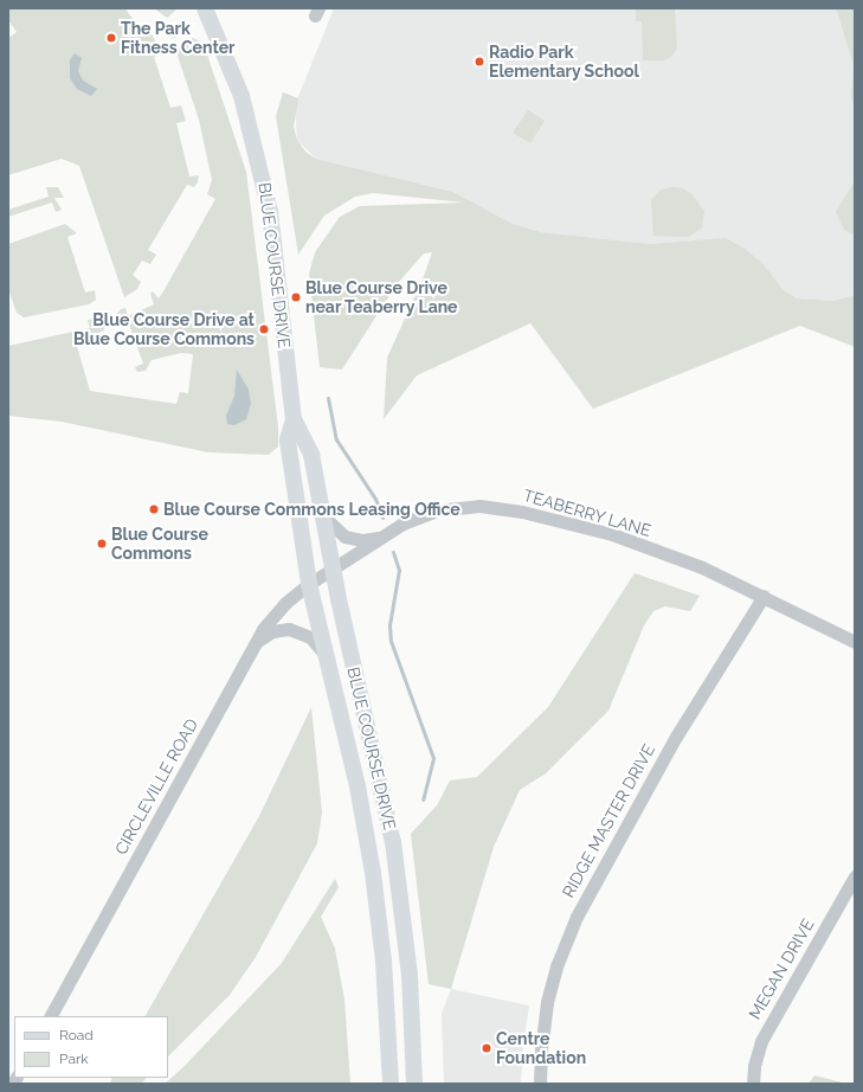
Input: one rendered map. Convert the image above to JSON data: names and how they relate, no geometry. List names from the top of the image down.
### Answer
{
  "streets": {
    "main road": ["BLUE COURSE DRIVE"],
    "street": [
      "TEABERRY LANE",
      "CIRCLEVILLE ROAD",
      "RIDGE MASTER DRIVE",
      "MEGAN DRIVE"
    ]
  },
  "crossings": [
    ["BLUE COURSE DRIVE", "TEABERRY LANE"],
    ["BLUE COURSE DRIVE", "CIRCLEVILLE ROAD"],
    ["TEABERRY LANE", "CIRCLEVILLE ROAD"],
    ["TEABERRY LANE", "RIDGE MASTER DRIVE"]
  ],
  "places": [
    "The Park Fitness Center",
    "Radio Park Elementary School",
    "Blue Course Drive near Teaberry Lane",
    "Blue Course Drive at Blue Course Commons",
    "Blue Course Commons Leasing Office",
    "Blue Course Commons",
    "Centre Foundation"
  ],
  "legend": ["Road", "Park"]
}
